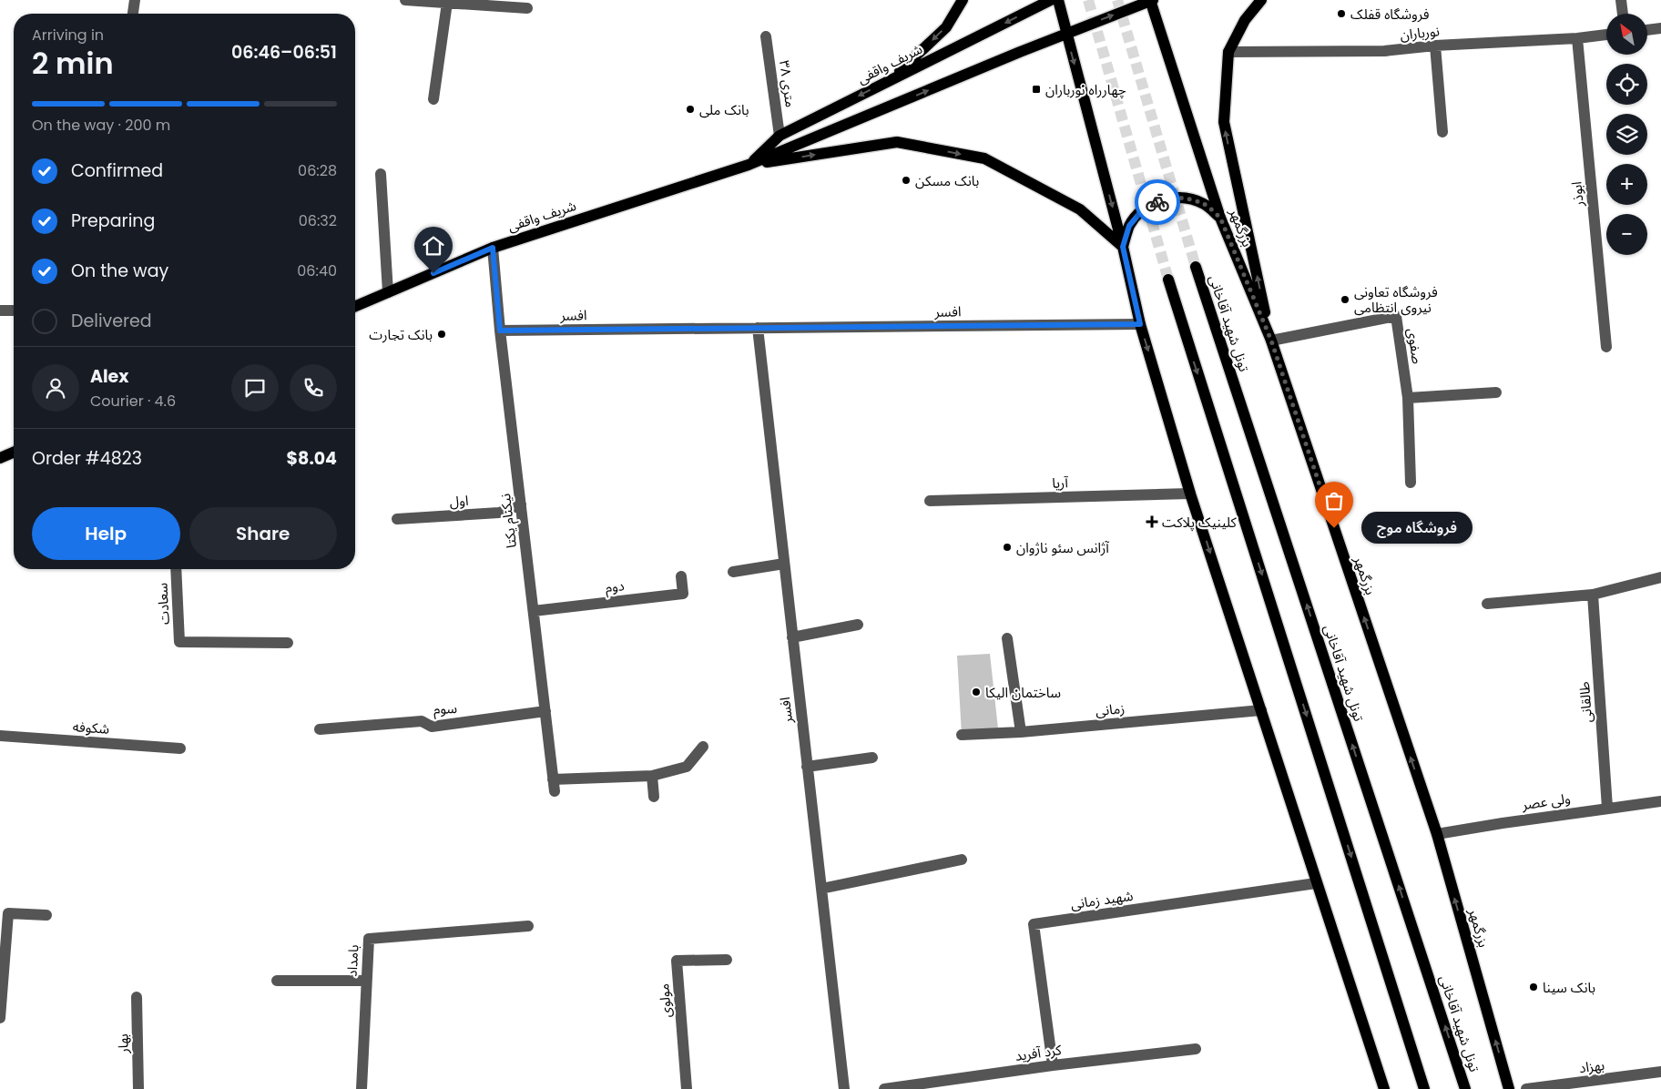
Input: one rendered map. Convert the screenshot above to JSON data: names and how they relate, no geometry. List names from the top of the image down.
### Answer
{
  "streets": {
    "main road": ["شریف واقفی", "بزرگمهر", "تونل شهید آقاخانی"],
    "street": [
      "نورباران",
      "۳۸ متری",
      "ابوذر",
      "افسر",
      "صفوی",
      "آریا",
      "اول",
      "نیکنام یکتا",
      "دوم",
      "سعادت",
      "طالقانی",
      "سوم",
      "زمانی",
      "شکوفه",
      "ولی عصر",
      "شهید زمانی",
      "بامداد",
      "مولوی",
      "بهار",
      "کرد آفرید",
      "بهزاد"
    ]
  },
  "crossings": [
    ["نورباران", "ابوذر"],
    ["شریف واقفی", "۳۸ متری"],
    ["شریف واقفی", "بزرگمهر"],
    ["شریف واقفی", "نیکنام یکتا"],
    ["بزرگمهر", "صفوی"],
    ["بزرگمهر", "ولی عصر"],
    ["افسر", "نیکنام یکتا"],
    ["اول", "نیکنام یکتا"],
    ["نیکنام یکتا", "دوم"],
    ["نیکنام یکتا", "سوم"],
    ["طالقانی", "ولی عصر"],
    ["شهید زمانی", "کرد آفرید"]
  ],
  "places": {
    "other": [
      "فروشگاه قفلک",
      "بانک ملی",
      "بانک مسکن",
      "فروشگاه تعاونی نیروی انتظامی",
      "بانک تجارت",
      "فروشگاه موج",
      "آژانس سئو ناژوان",
      "ساختمان الیکا",
      "بانک سینا"
    ],
    "transit": ["چهارراه نورباران"],
    "health": ["کلینیک پلاکت"]
  },
  "north": "top left",
  "page": {
    "map_buttons": ["+", "−"],
    "heading": ["2 min", "Arriving in", "06:46–06:51"],
    "panel": [
      "Alex",
      "Courier · 4.6",
      "Order #4823",
      "$8.04"
    ],
    "bar": "On the way · 200 m",
    "list": [
      ["Confirmed", "06:28"],
      ["Preparing", "06:32"],
      ["On the way", "06:40"],
      "Delivered"
    ],
    "buttons": ["Help", "Share"],
    "bubble": "فروشگاه موج"
  }
}
